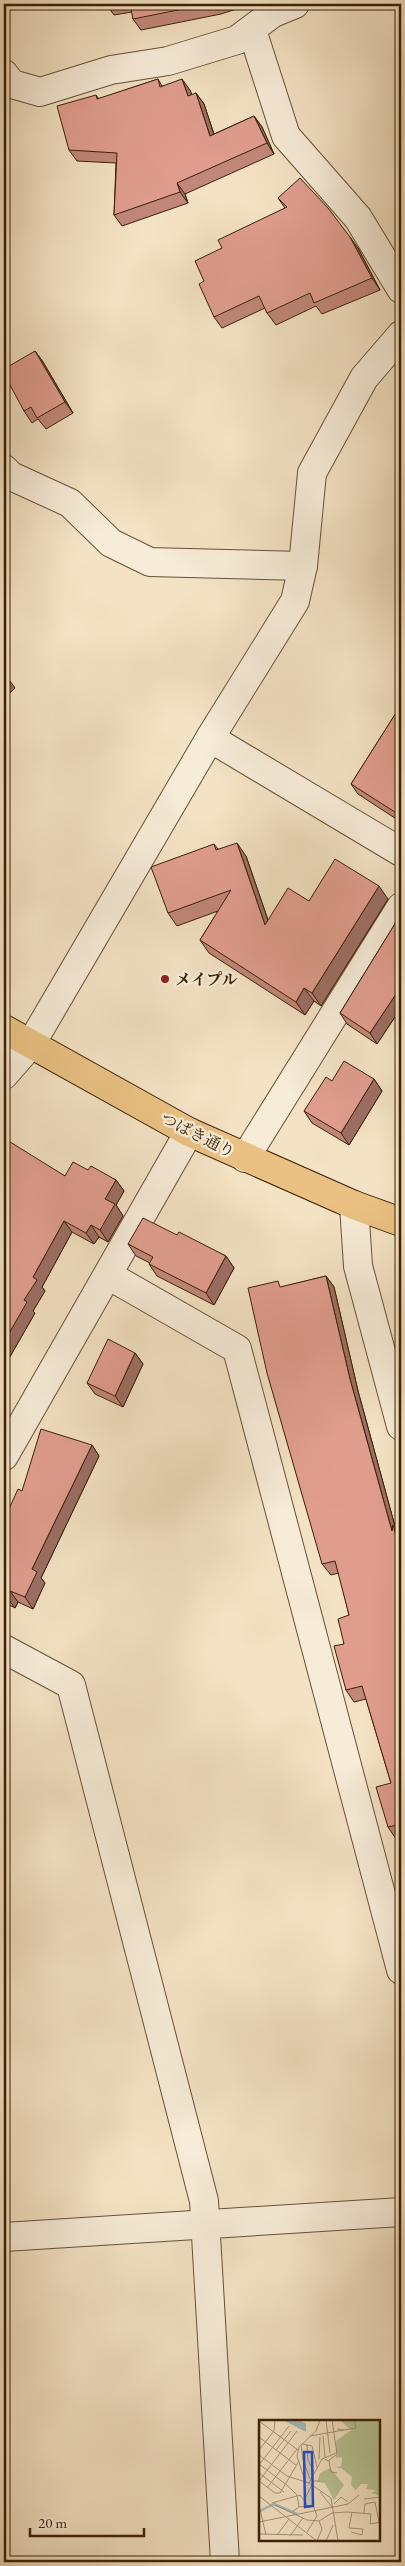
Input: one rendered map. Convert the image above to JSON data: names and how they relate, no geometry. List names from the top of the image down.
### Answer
{
  "streets": {
    "main road": ["つばき通り"]
  },
  "places": ["メイプル"],
  "scale_bar": "20 m"
}
